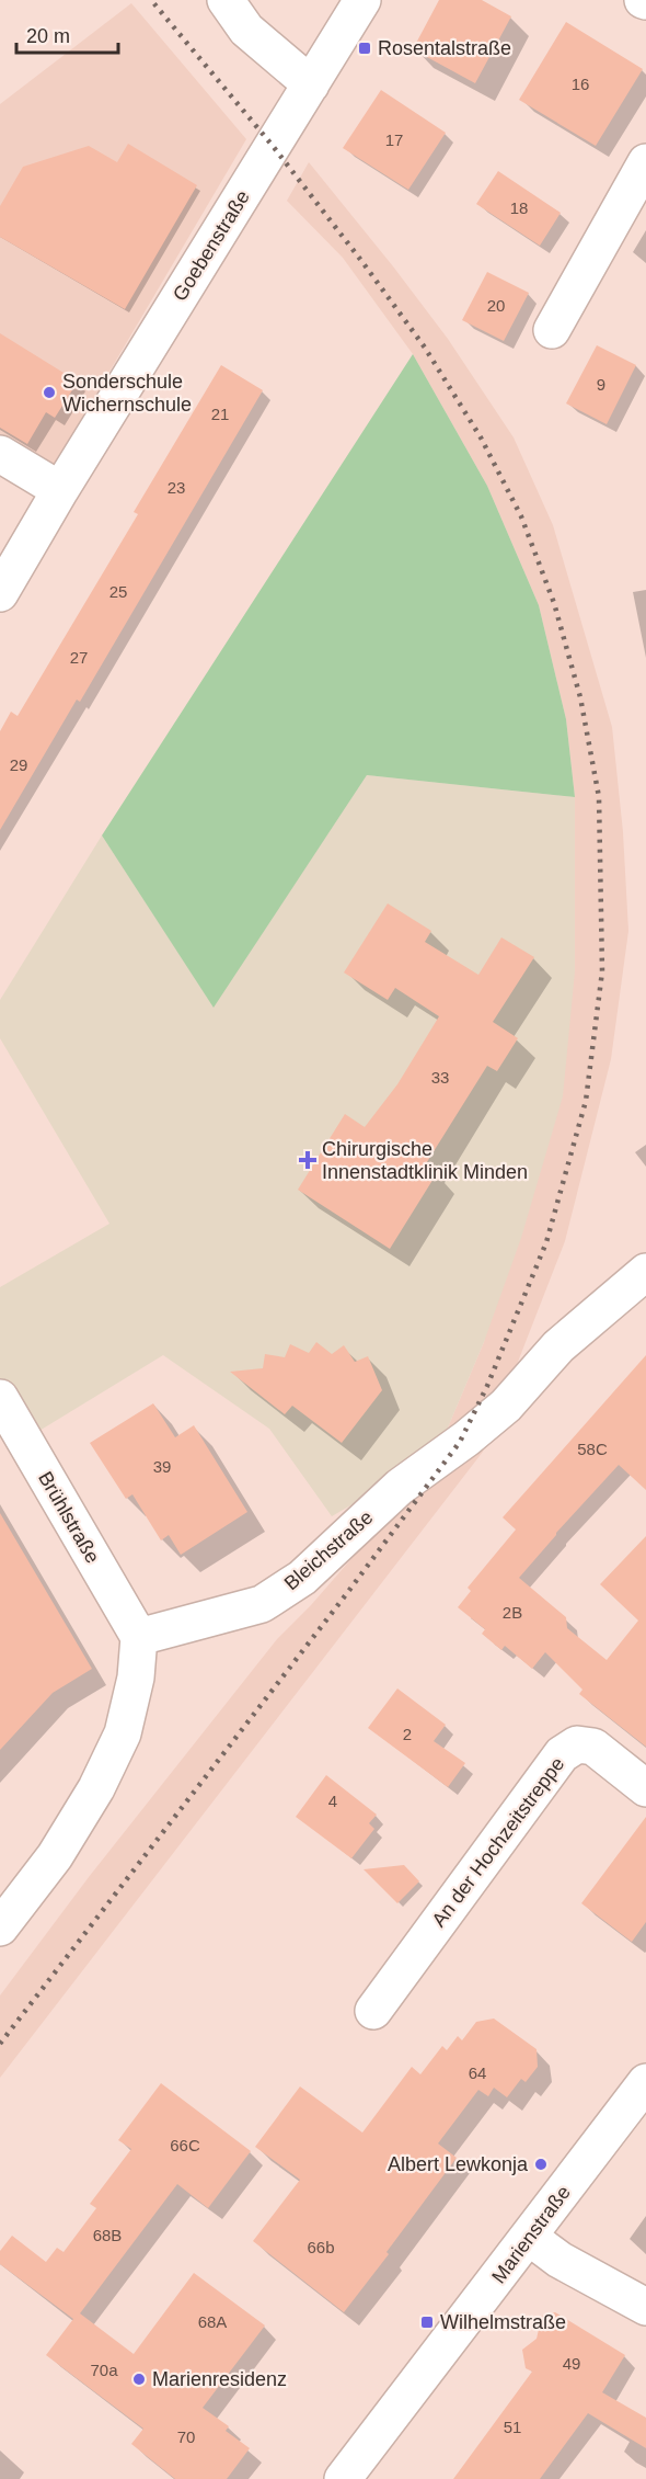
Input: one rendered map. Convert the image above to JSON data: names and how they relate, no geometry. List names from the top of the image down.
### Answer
{
  "streets": {
    "street": [
      "Goebenstraße",
      "Brühlstraße",
      "Bleichstraße",
      "An der Hochzeitstreppe",
      "Marienstraße"
    ]
  },
  "crossings": [
    ["Brühlstraße", "Bleichstraße"]
  ],
  "places": {
    "transit": ["Rosentalstraße", "Wilhelmstraße"],
    "other": ["Sonderschule Wichernschule", "Albert Lewkonja", "Marienresidenz"],
    "health": ["Chirurgische Innenstadtklinik Minden"]
  },
  "house_numbers": [
    "16",
    "17",
    "18",
    "20",
    "9",
    "21",
    "23",
    "25",
    "27",
    "29",
    "33",
    "58C",
    "39",
    "2B",
    "2",
    "4",
    "64",
    "66C",
    "68B",
    "66b",
    "68A",
    "49",
    "70a",
    "51",
    "70"
  ],
  "scale_bar": "20 m"
}
